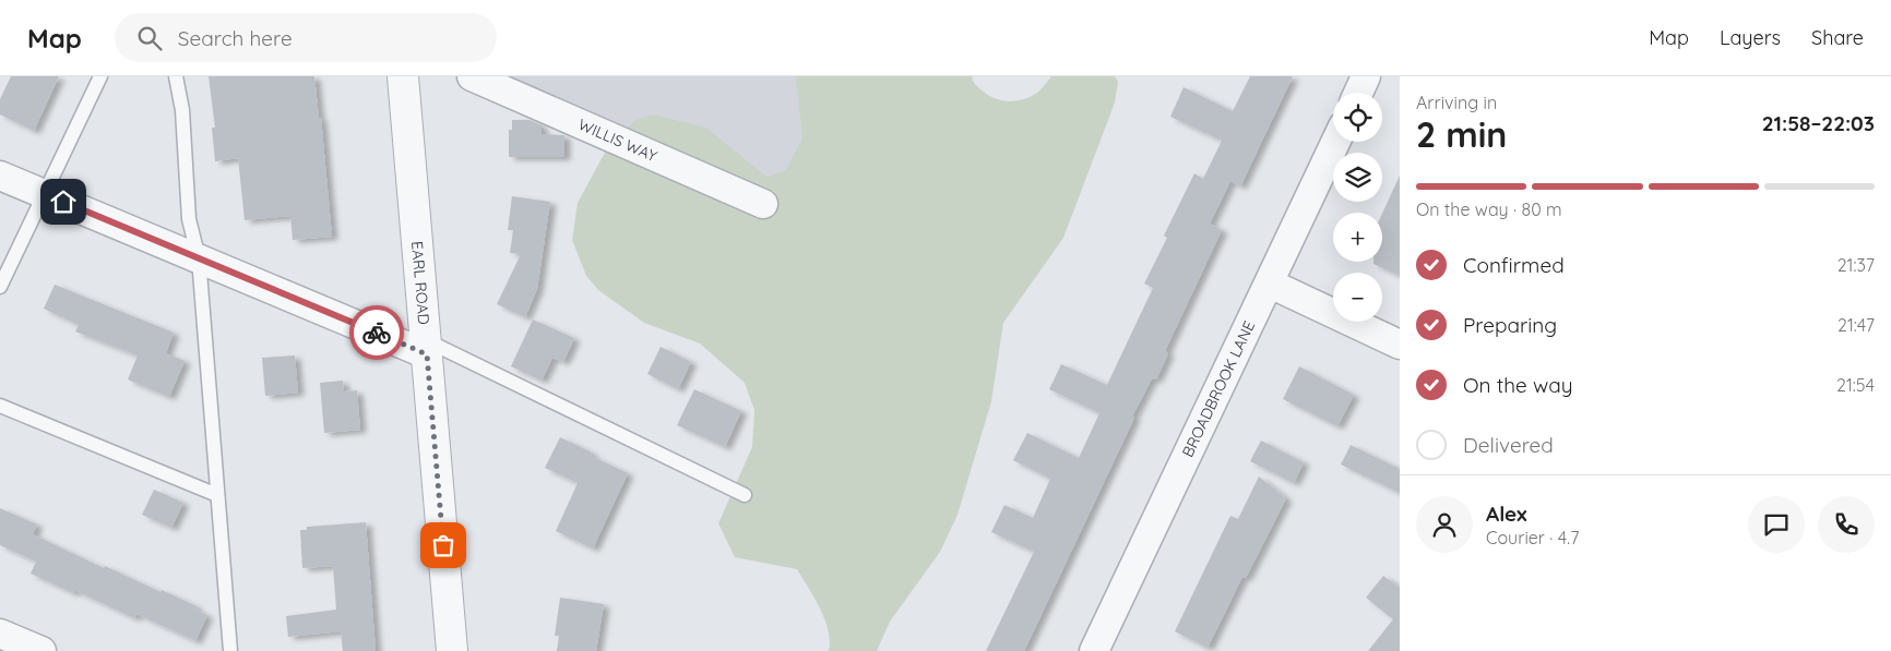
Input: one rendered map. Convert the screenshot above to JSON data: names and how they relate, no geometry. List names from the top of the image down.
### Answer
{
  "streets": {
    "street": ["WILLIS WAY", "EARL ROAD", "BROADBROOK LANE"]
  },
  "page": {
    "header": "Map",
    "search": "Search here",
    "nav": ["Map", "Layers", "Share"],
    "heading": ["2 min", "Arriving in", "21:58–22:03"],
    "panel": ["Alex", "Courier · 4.7"],
    "map_buttons": ["+", "−"],
    "bar": "On the way · 80 m",
    "list": [
      ["Confirmed", "21:37"],
      ["Preparing", "21:47"],
      ["On the way", "21:54"],
      "Delivered"
    ]
  }
}
